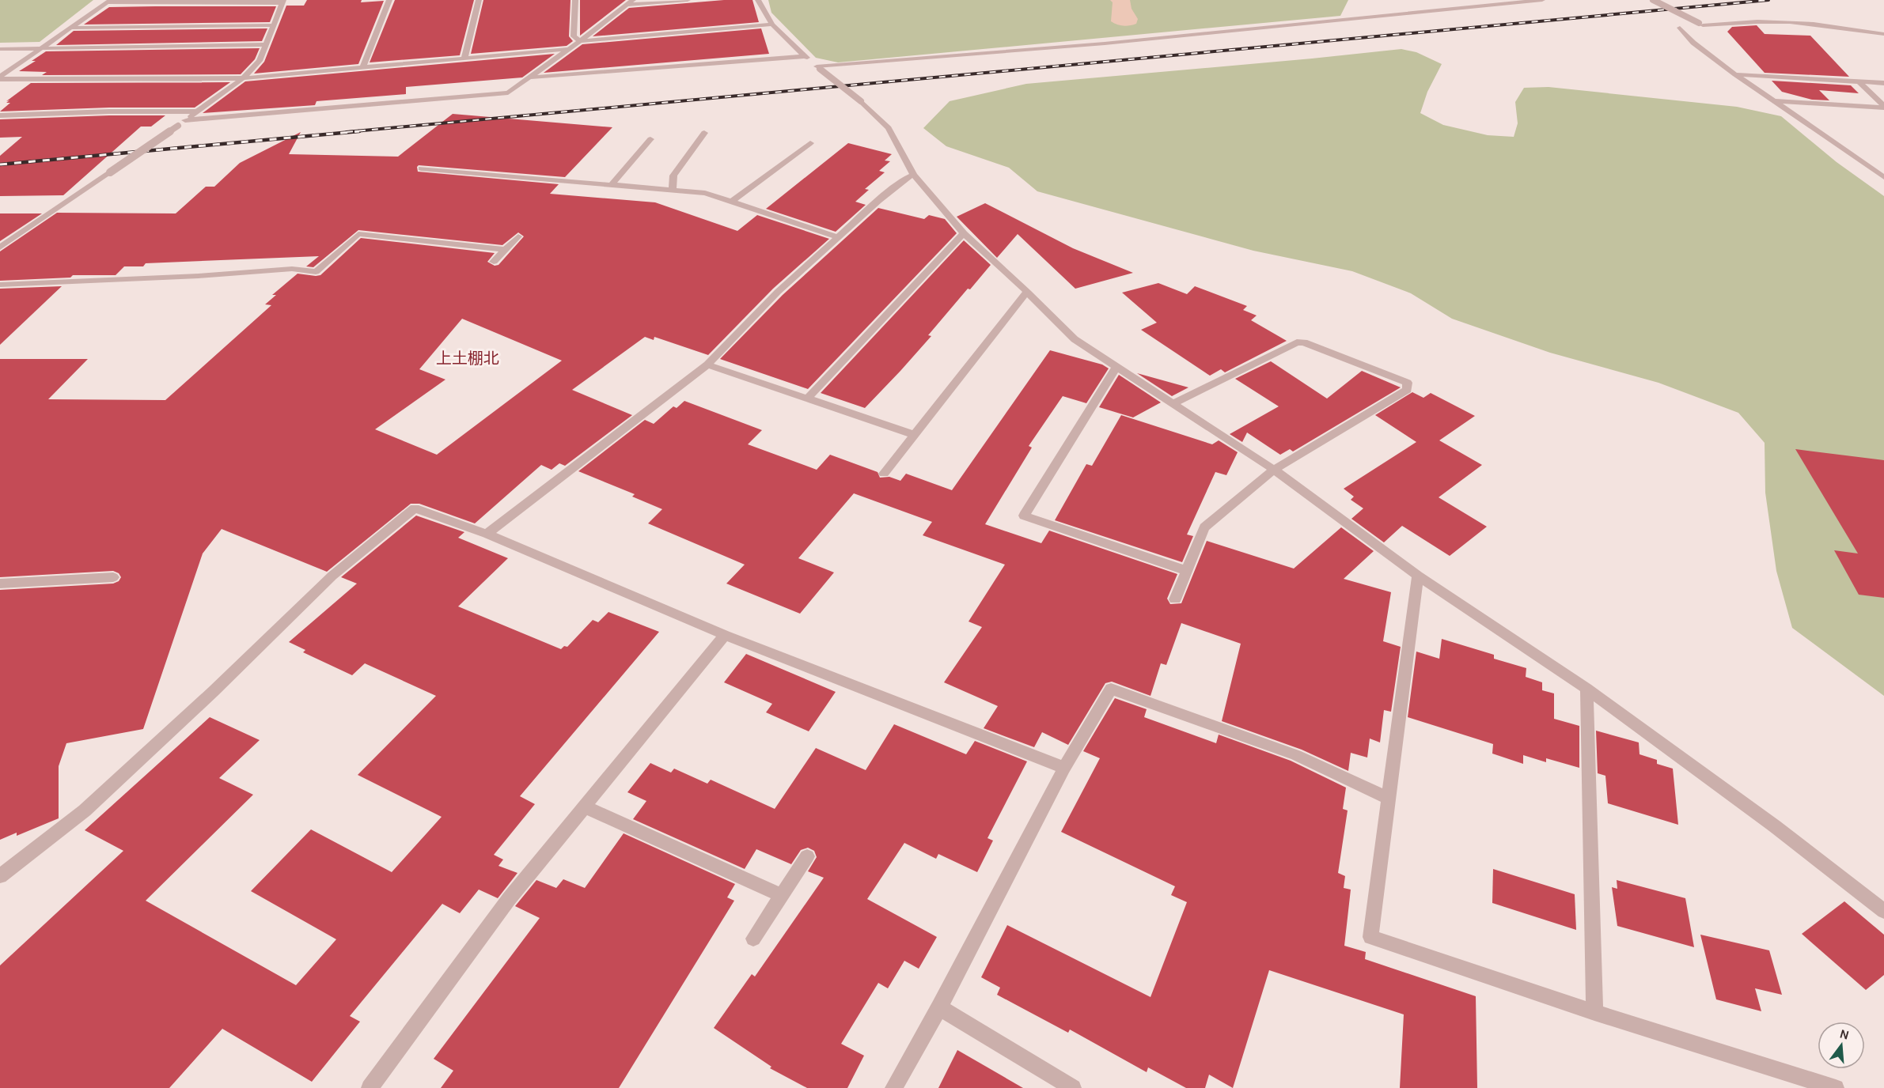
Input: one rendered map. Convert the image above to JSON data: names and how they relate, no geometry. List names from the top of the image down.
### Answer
{
  "districts": ["上土棚北"],
  "north": "top"
}
